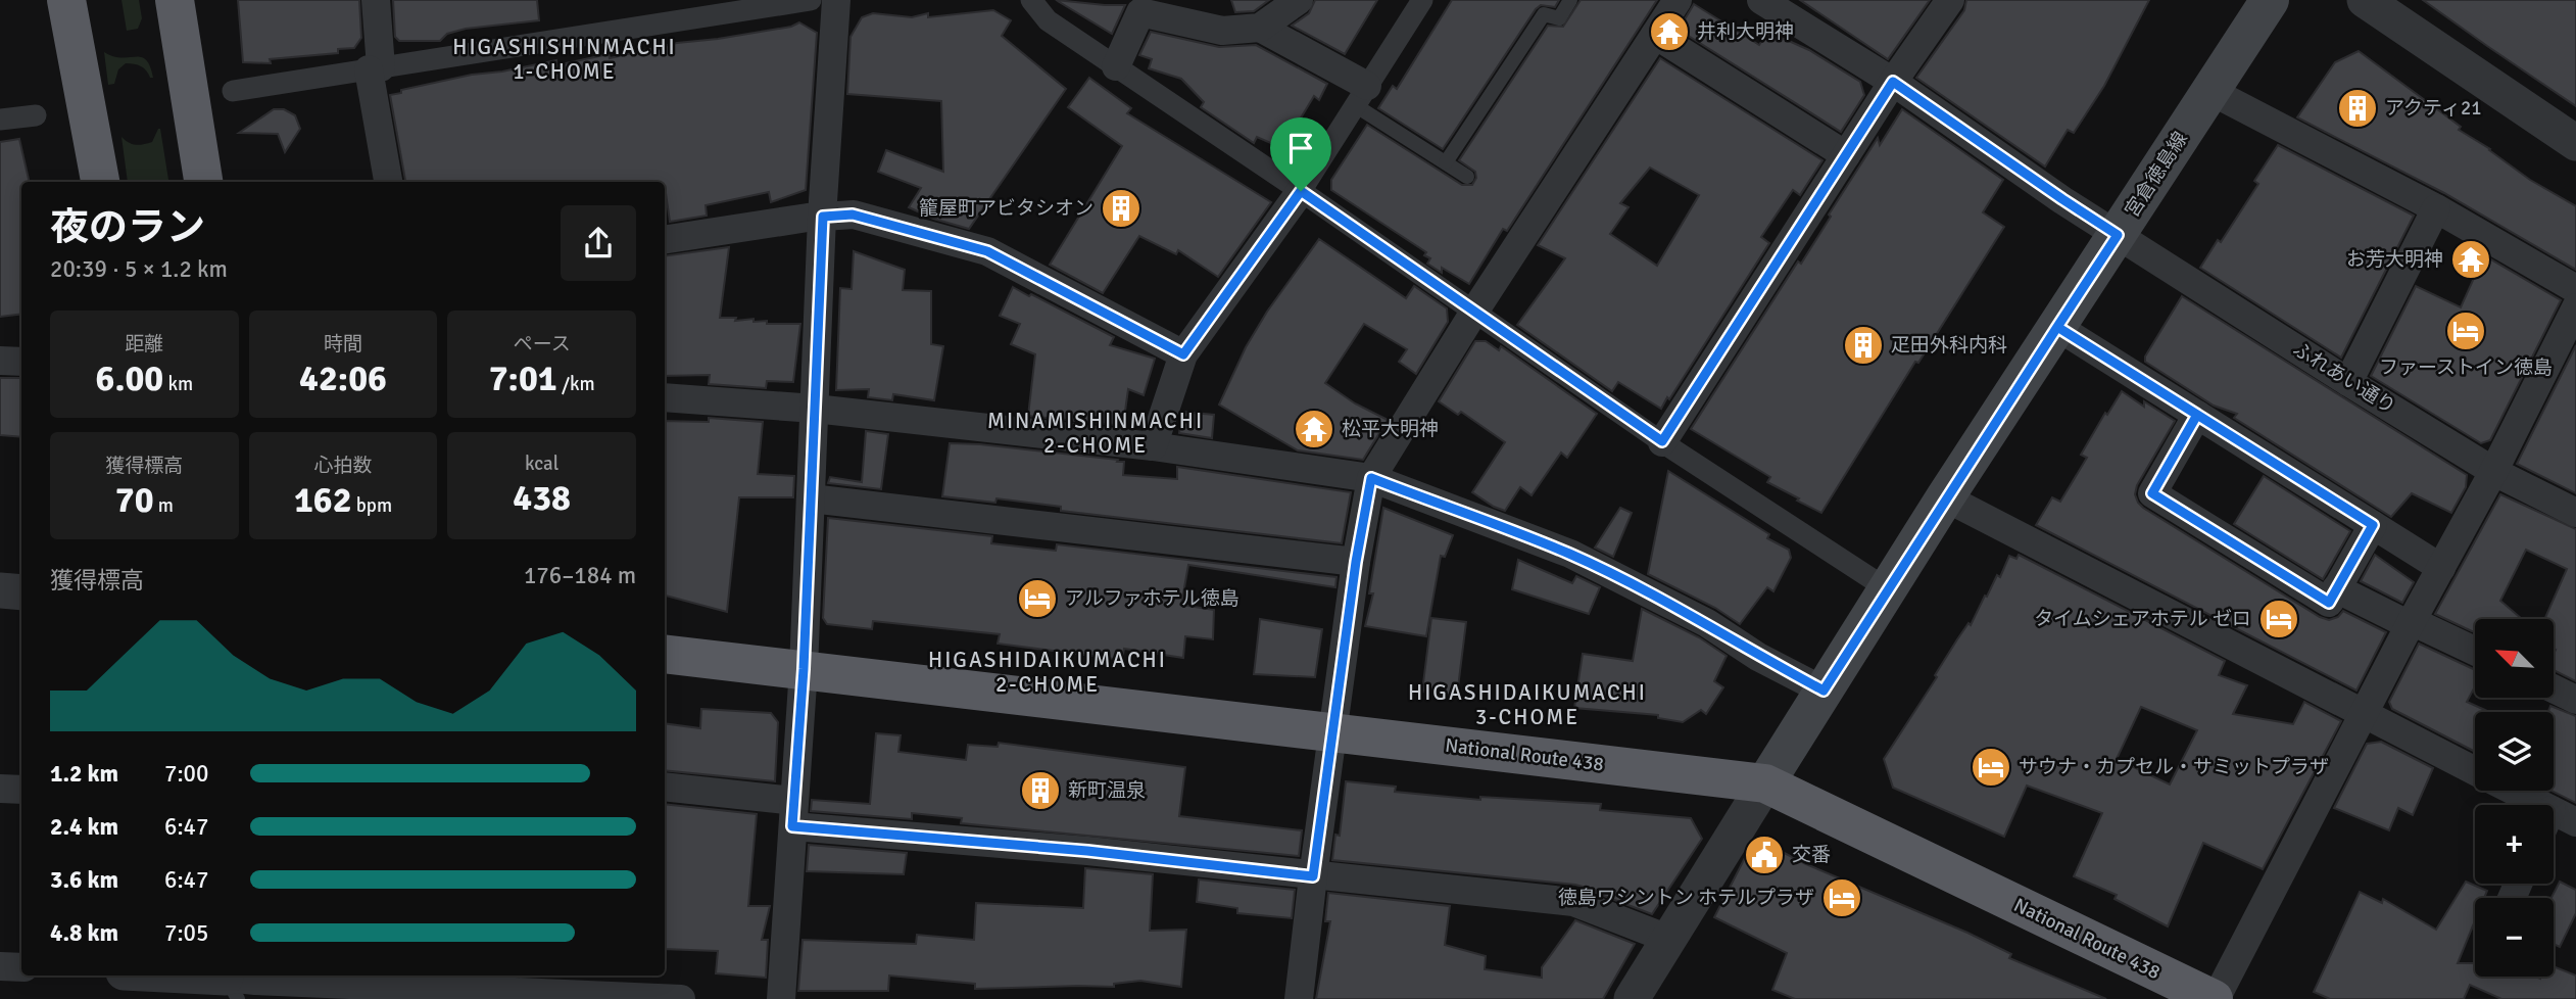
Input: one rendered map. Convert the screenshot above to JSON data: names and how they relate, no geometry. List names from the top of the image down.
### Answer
{
  "streets": {
    "highway": ["National Route 438"],
    "main road": ["宮倉徳島線"],
    "street": ["ふれあい通り"]
  },
  "crossings": [
    ["宮倉徳島線", "ふれあい通り"],
    ["宮倉徳島線", "National Route 438"]
  ],
  "districts": [
    "HIGASHISHINMACHI 1-CHOME",
    "MINAMISHINMACHI 2-CHOME",
    "HIGASHIDAIKUMACHI 2-CHOME",
    "HIGASHIDAIKUMACHI 3-CHOME"
  ],
  "places": {
    "temple": ["井利大明神", "お芳大明神", "松平大明神"],
    "building": [
      "アクティ21",
      "籠屋町アビタシオン",
      "疋田外科内科",
      "新町温泉"
    ],
    "hotel": [
      "ファーストイン徳島",
      "アルファホテル徳島",
      "タイムシェアホテル ゼロ",
      "サウナ・カプセル・サミットプラザ",
      "徳島ワシントン ホテルプラザ"
    ],
    "public building": ["交番"]
  },
  "north": "top left",
  "page": {
    "heading": ["夜のラン", "20:39 · 5 × 1.2 km"],
    "stats": [
      ["距離", "6.00 km"],
      ["時間", "42:06"],
      ["ペース", "7:01 /km"],
      ["獲得標高", "70 m"],
      ["心拍数", "162 bpm"],
      ["kcal", "438"]
    ],
    "chart": ["獲得標高", "176–184 m"],
    "map_buttons": ["+", "−"],
    "list": [
      {
        "name": "1.2 km",
        "note": "7:00"
      },
      {
        "name": "2.4 km",
        "note": "6:47"
      },
      {
        "name": "3.6 km",
        "note": "6:47"
      },
      {
        "name": "4.8 km",
        "note": "7:05"
      }
    ]
  }
}
